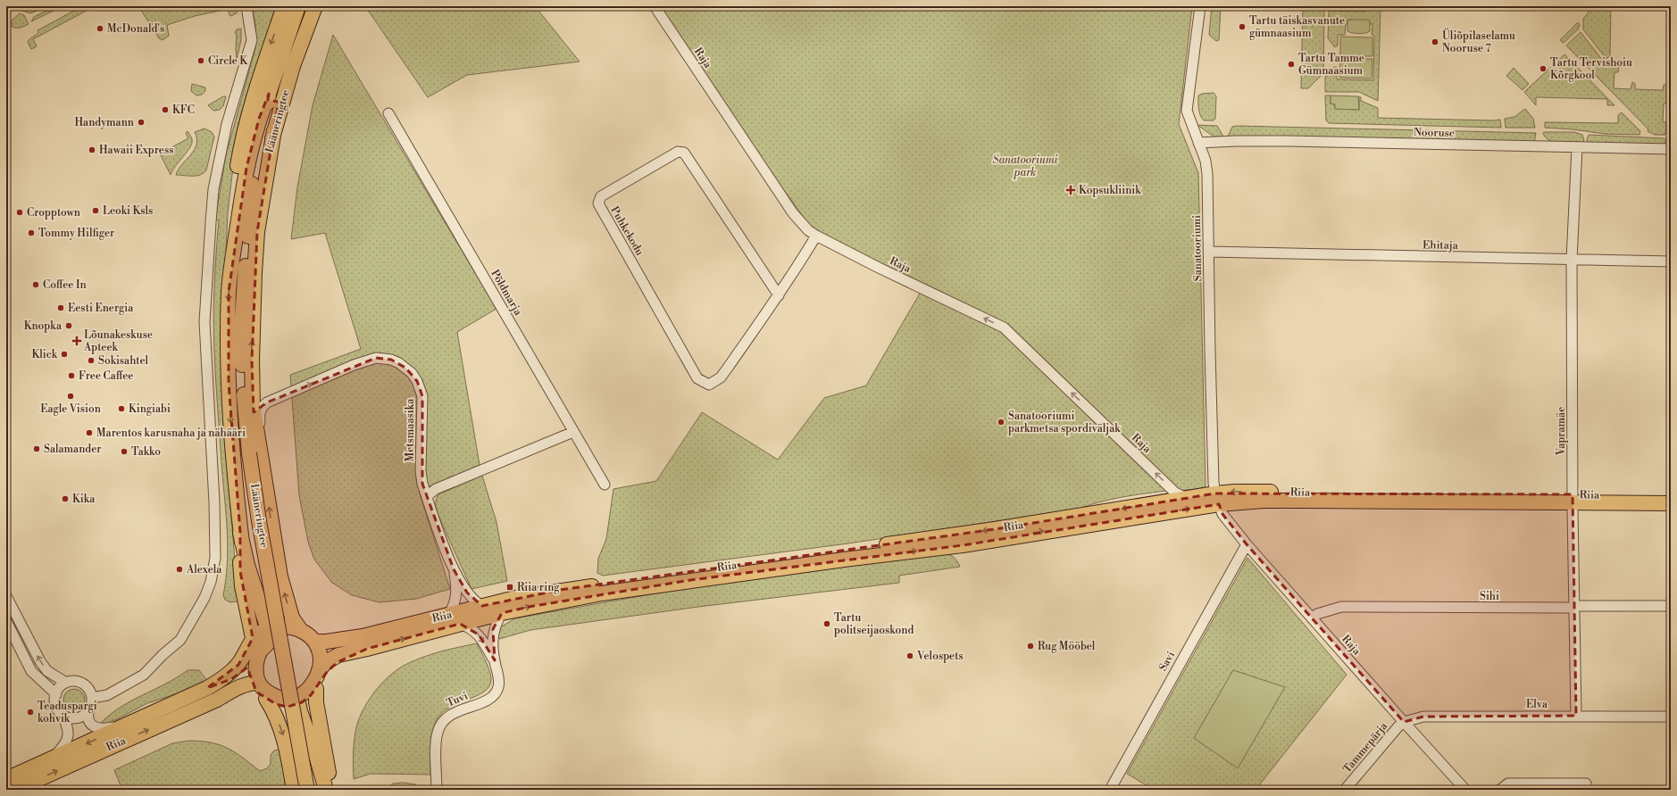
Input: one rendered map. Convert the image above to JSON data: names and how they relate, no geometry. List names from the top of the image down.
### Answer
{
  "streets": {
    "highway": ["Lääneringtee", "Riia"],
    "street": [
      "Raja",
      "Nooruse",
      "Puhkekodu",
      "Ehitaja",
      "Sanatooriumi",
      "Põldmarja",
      "Metsmaasika",
      "Vapramäe",
      "Sihi",
      "Savi",
      "Tuvi",
      "Elva",
      "Tammepärja"
    ]
  },
  "crossings": [
    ["Raja", "Puhkekodu"],
    ["Raja", "Sanatooriumi"],
    ["Raja", "Riia"],
    ["Raja", "Sihi"],
    ["Raja", "Savi"],
    ["Raja", "Elva"],
    ["Raja", "Tammepärja"],
    ["Lääneringtee", "Metsmaasika"],
    ["Nooruse", "Sanatooriumi"],
    ["Nooruse", "Vapramäe"],
    ["Ehitaja", "Sanatooriumi"],
    ["Ehitaja", "Vapramäe"],
    ["Sanatooriumi", "Riia"],
    ["Metsmaasika", "Riia"],
    ["Metsmaasika", "Tuvi"],
    ["Vapramäe", "Riia"],
    ["Vapramäe", "Sihi"],
    ["Vapramäe", "Elva"],
    ["Riia", "Tuvi"],
    ["Elva", "Tammepärja"]
  ],
  "one_way": ["Raja"],
  "parks": ["Sanatooriumi park"],
  "places": {
    "other": [
      "Tartu täiskasvanute gümnaasium",
      "McDonald's",
      "Üliõpilaselamu Nooruse 7",
      "Circle K",
      "Tartu Tamme Gümnaasium",
      "Tartu Tervishoiu Kõrgkool",
      "KFC",
      "Handymann",
      "Hawaii Express",
      "Leoki Ksls",
      "Cropptown",
      "Tommy Hilfiger",
      "Coffee In",
      "Eesti Energia",
      "Knopka",
      "Klick",
      "Sokisahtel",
      "Free Caffee",
      "Eagle Vision",
      "Kingiabi",
      "Sanatooriumi parkmetsa spordiväljak",
      "Marentos karusnaha ja nähääri",
      "Salamander",
      "Takko",
      "Kika",
      "Alexela",
      "Tartu politseijaoskond",
      "Rug Mööbel",
      "Velospets",
      "Teaduspargi kohvik"
    ],
    "health": ["Kopsukliinik", "Lõunakeskuse Apteek"],
    "transit": ["Riia ring"]
  }
}
